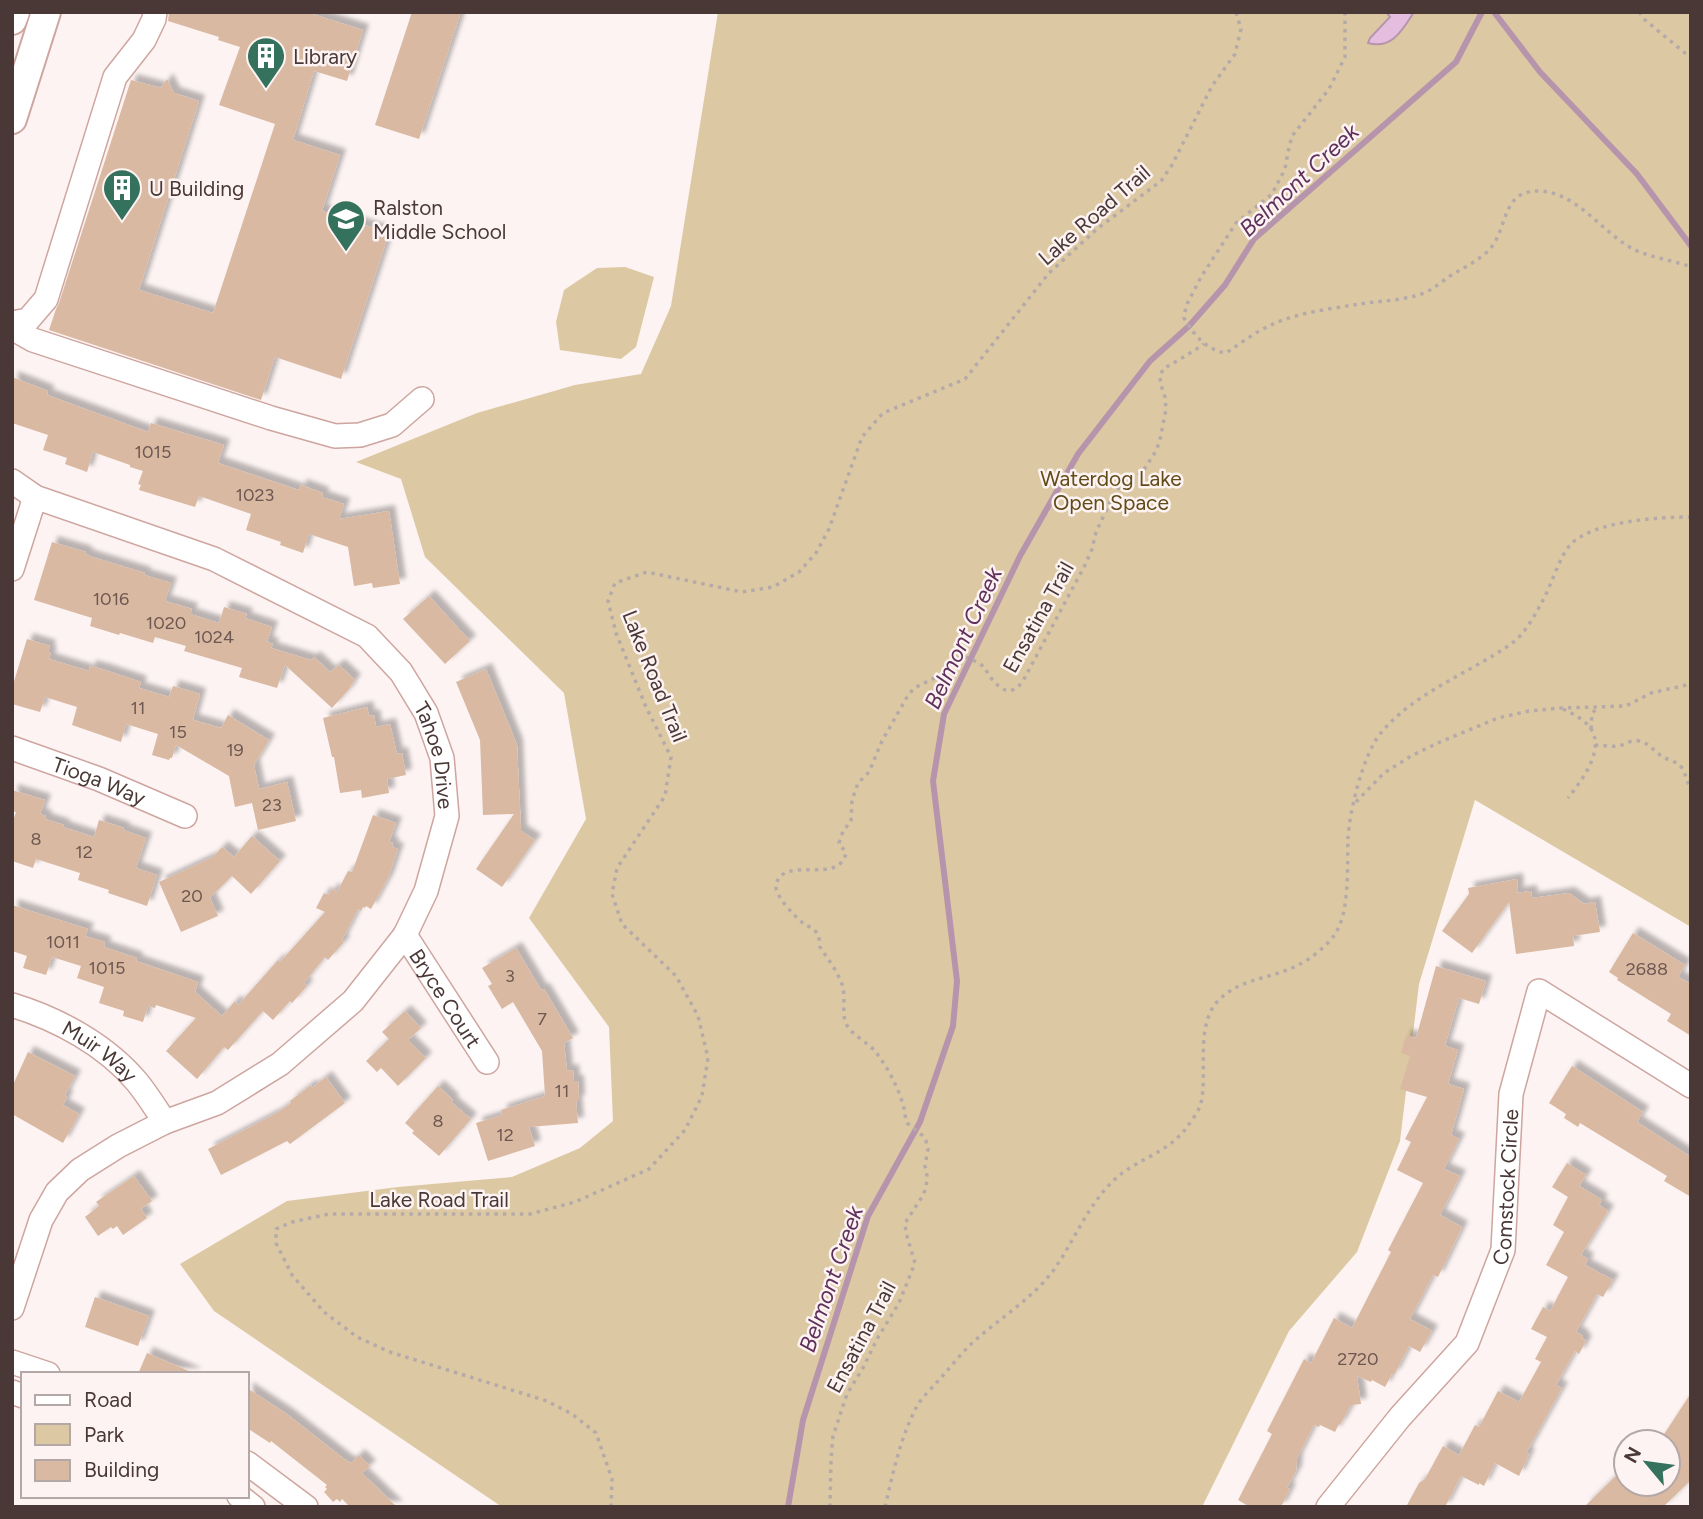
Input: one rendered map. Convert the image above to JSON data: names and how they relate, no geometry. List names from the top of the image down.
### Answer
{
  "streets": {
    "street": [
      "Tahoe Drive",
      "Tioga Way",
      "Bryce Court",
      "Muir Way",
      "Comstock Circle"
    ],
    "path": ["Lake Road Trail", "Ensatina Trail"]
  },
  "crossings": [
    ["Tahoe Drive", "Bryce Court"],
    ["Tahoe Drive", "Muir Way"]
  ],
  "water": ["Belmont Creek"],
  "parks": ["Waterdog Lake Open Space"],
  "places": {
    "building": ["Library", "U Building"],
    "school or university": ["Ralston Middle School"]
  },
  "house_numbers": [
    "1015",
    "1023",
    "1016",
    "1020",
    "1024",
    "11",
    "15",
    "19",
    "23",
    "8",
    "12",
    "20",
    "1011",
    "1015",
    "2688",
    "3",
    "7",
    "11",
    "8",
    "12",
    "2720"
  ],
  "legend": ["Road", "Park", "Building"],
  "north": "top left"
}
